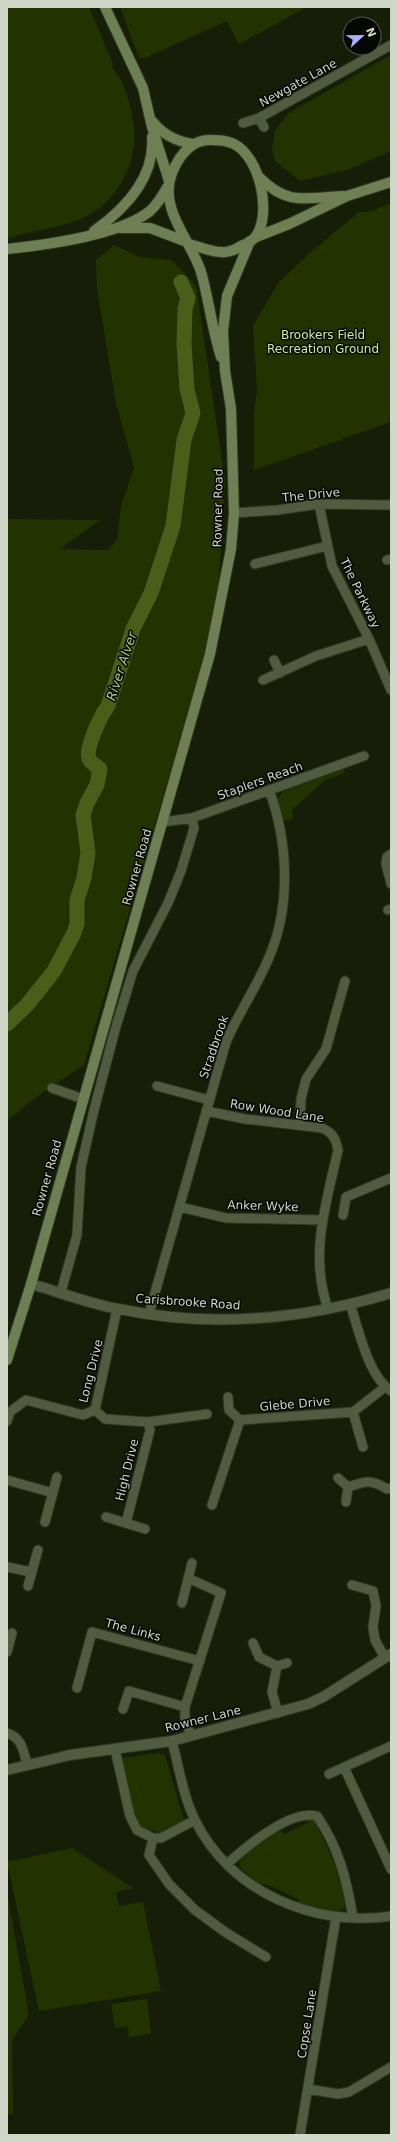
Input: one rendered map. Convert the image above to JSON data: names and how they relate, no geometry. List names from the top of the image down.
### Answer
{
  "streets": {
    "main road": ["Rowner Road"],
    "street": [
      "Newgate Lane",
      "The Drive",
      "The Parkway",
      "Staplers Reach",
      "Stradbrook",
      "Row Wood Lane",
      "Anker Wyke",
      "Carisbrooke Road",
      "Long Drive",
      "Glebe Drive",
      "High Drive",
      "The Links",
      "Rowner Lane",
      "Copse Lane"
    ]
  },
  "crossings": [
    ["The Drive", "Rowner Road"],
    ["The Drive", "The Parkway"],
    ["Rowner Road", "Staplers Reach"],
    ["Rowner Road", "Carisbrooke Road"],
    ["Staplers Reach", "Stradbrook"],
    ["Stradbrook", "Row Wood Lane"],
    ["Stradbrook", "Anker Wyke"],
    ["Stradbrook", "Carisbrooke Road"],
    ["Row Wood Lane", "Anker Wyke"],
    ["Row Wood Lane", "Carisbrooke Road"],
    ["Carisbrooke Road", "Long Drive"]
  ],
  "water": ["River Alver"],
  "parks": ["Brookers Field Recreation Ground"],
  "north": "right"
}
